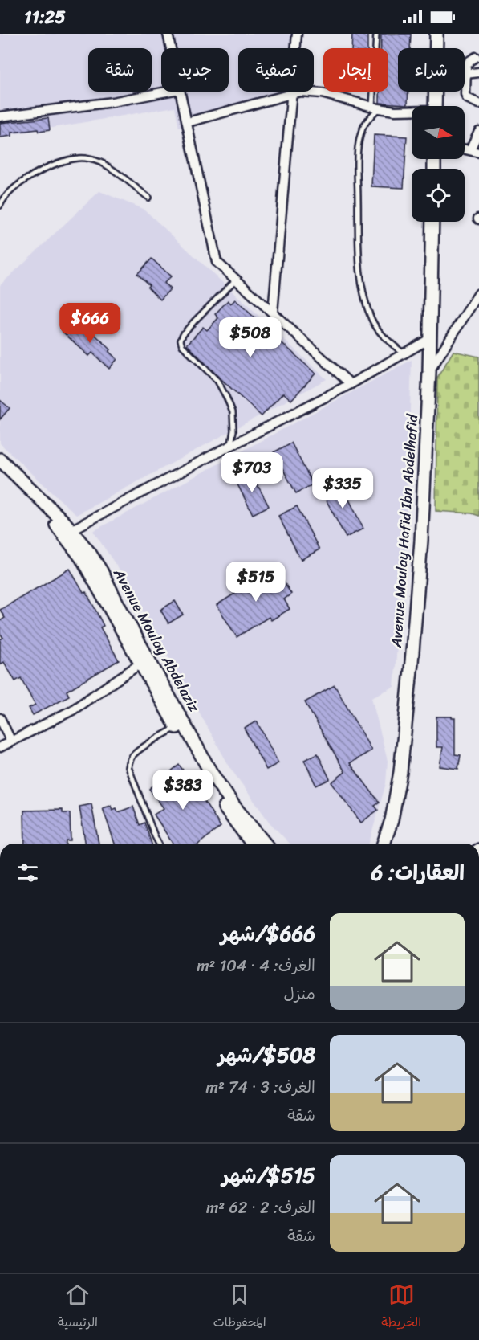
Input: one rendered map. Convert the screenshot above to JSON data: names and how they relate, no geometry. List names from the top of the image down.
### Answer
{
  "streets": {
    "main road": ["Avenue Moulay Hafid Ibn Abdelhafid", "Avenue Moulay Abdelaziz"]
  },
  "north": "right",
  "page": {
    "status": "11:25",
    "chip": [
      "شراء",
      "إيجار",
      "تصفية",
      "جديد",
      "شقة"
    ],
    "price": [
      "$666",
      "$508",
      "$703",
      "$335",
      "$515",
      "$383"
    ],
    "heading": "العقارات: 6",
    "list": [
      {
        "name": "$666/شهر",
        "note": "الغرف: 4 · 104 m² · منزل"
      },
      {
        "name": "$508/شهر",
        "note": "الغرف: 3 · 74 m² · شقة"
      },
      {
        "name": "$515/شهر",
        "note": "الغرف: 2 · 62 m² · شقة"
      }
    ],
    "tabs": ["الخريطة", "المحفوظات", "الرئيسية"]
  }
}
